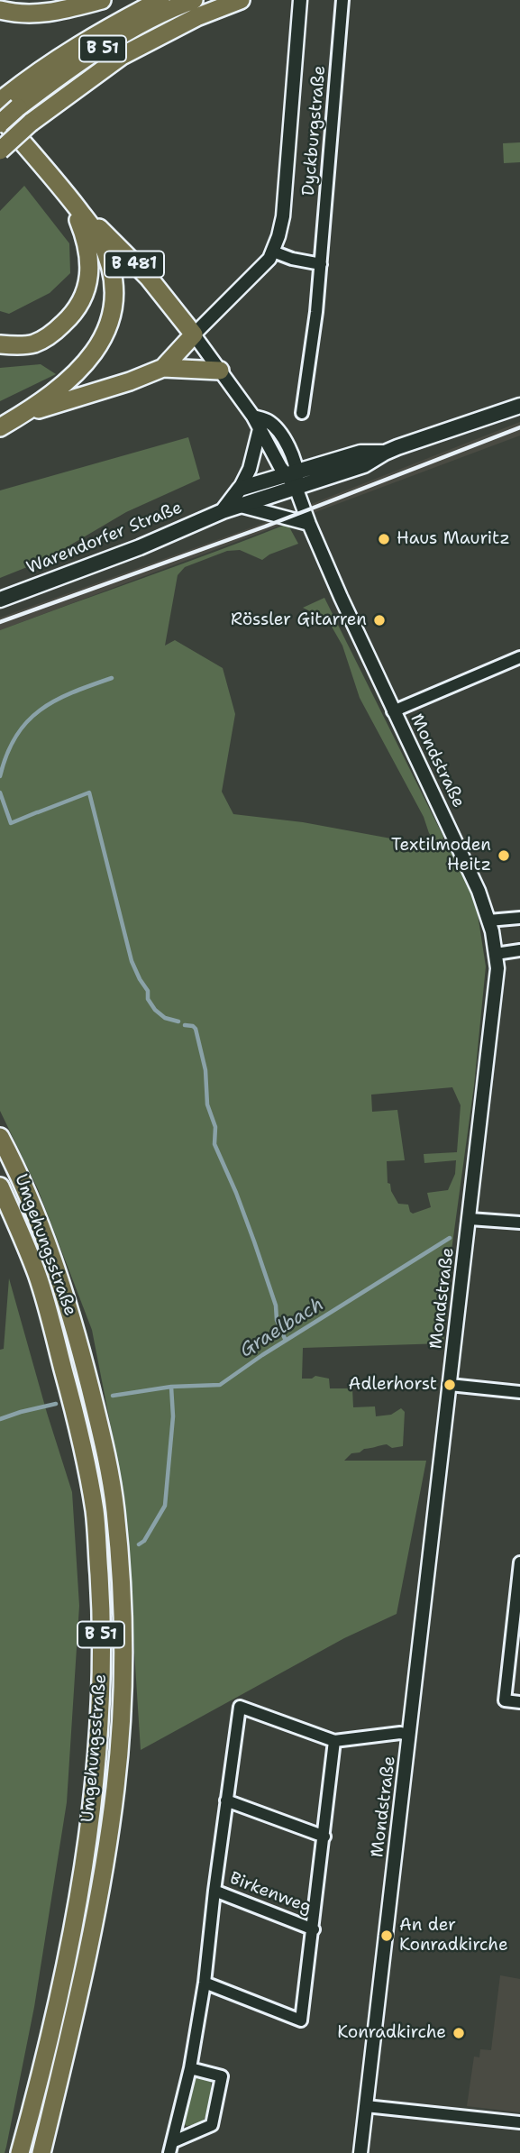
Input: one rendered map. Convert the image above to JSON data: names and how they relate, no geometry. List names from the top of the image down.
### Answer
{
  "streets": {
    "highway": ["B 51", "B 481", "Umgehungsstraße"],
    "main road": ["Warendorfer Straße"],
    "street": ["Dyckburgstraße", "Mondstraße", "Birkenweg"]
  },
  "crossings": [
    ["Dyckburgstraße", "B 481"],
    ["Warendorfer Straße", "Mondstraße"],
    ["Mondstraße", "Birkenweg"]
  ],
  "water": ["Graelbach"],
  "places": [
    "Haus Mauritz",
    "Rössler Gitarren",
    "Textilmoden Heitz",
    "Adlerhorst",
    "An der Konradkirche",
    "Konradkirche"
  ]
}
